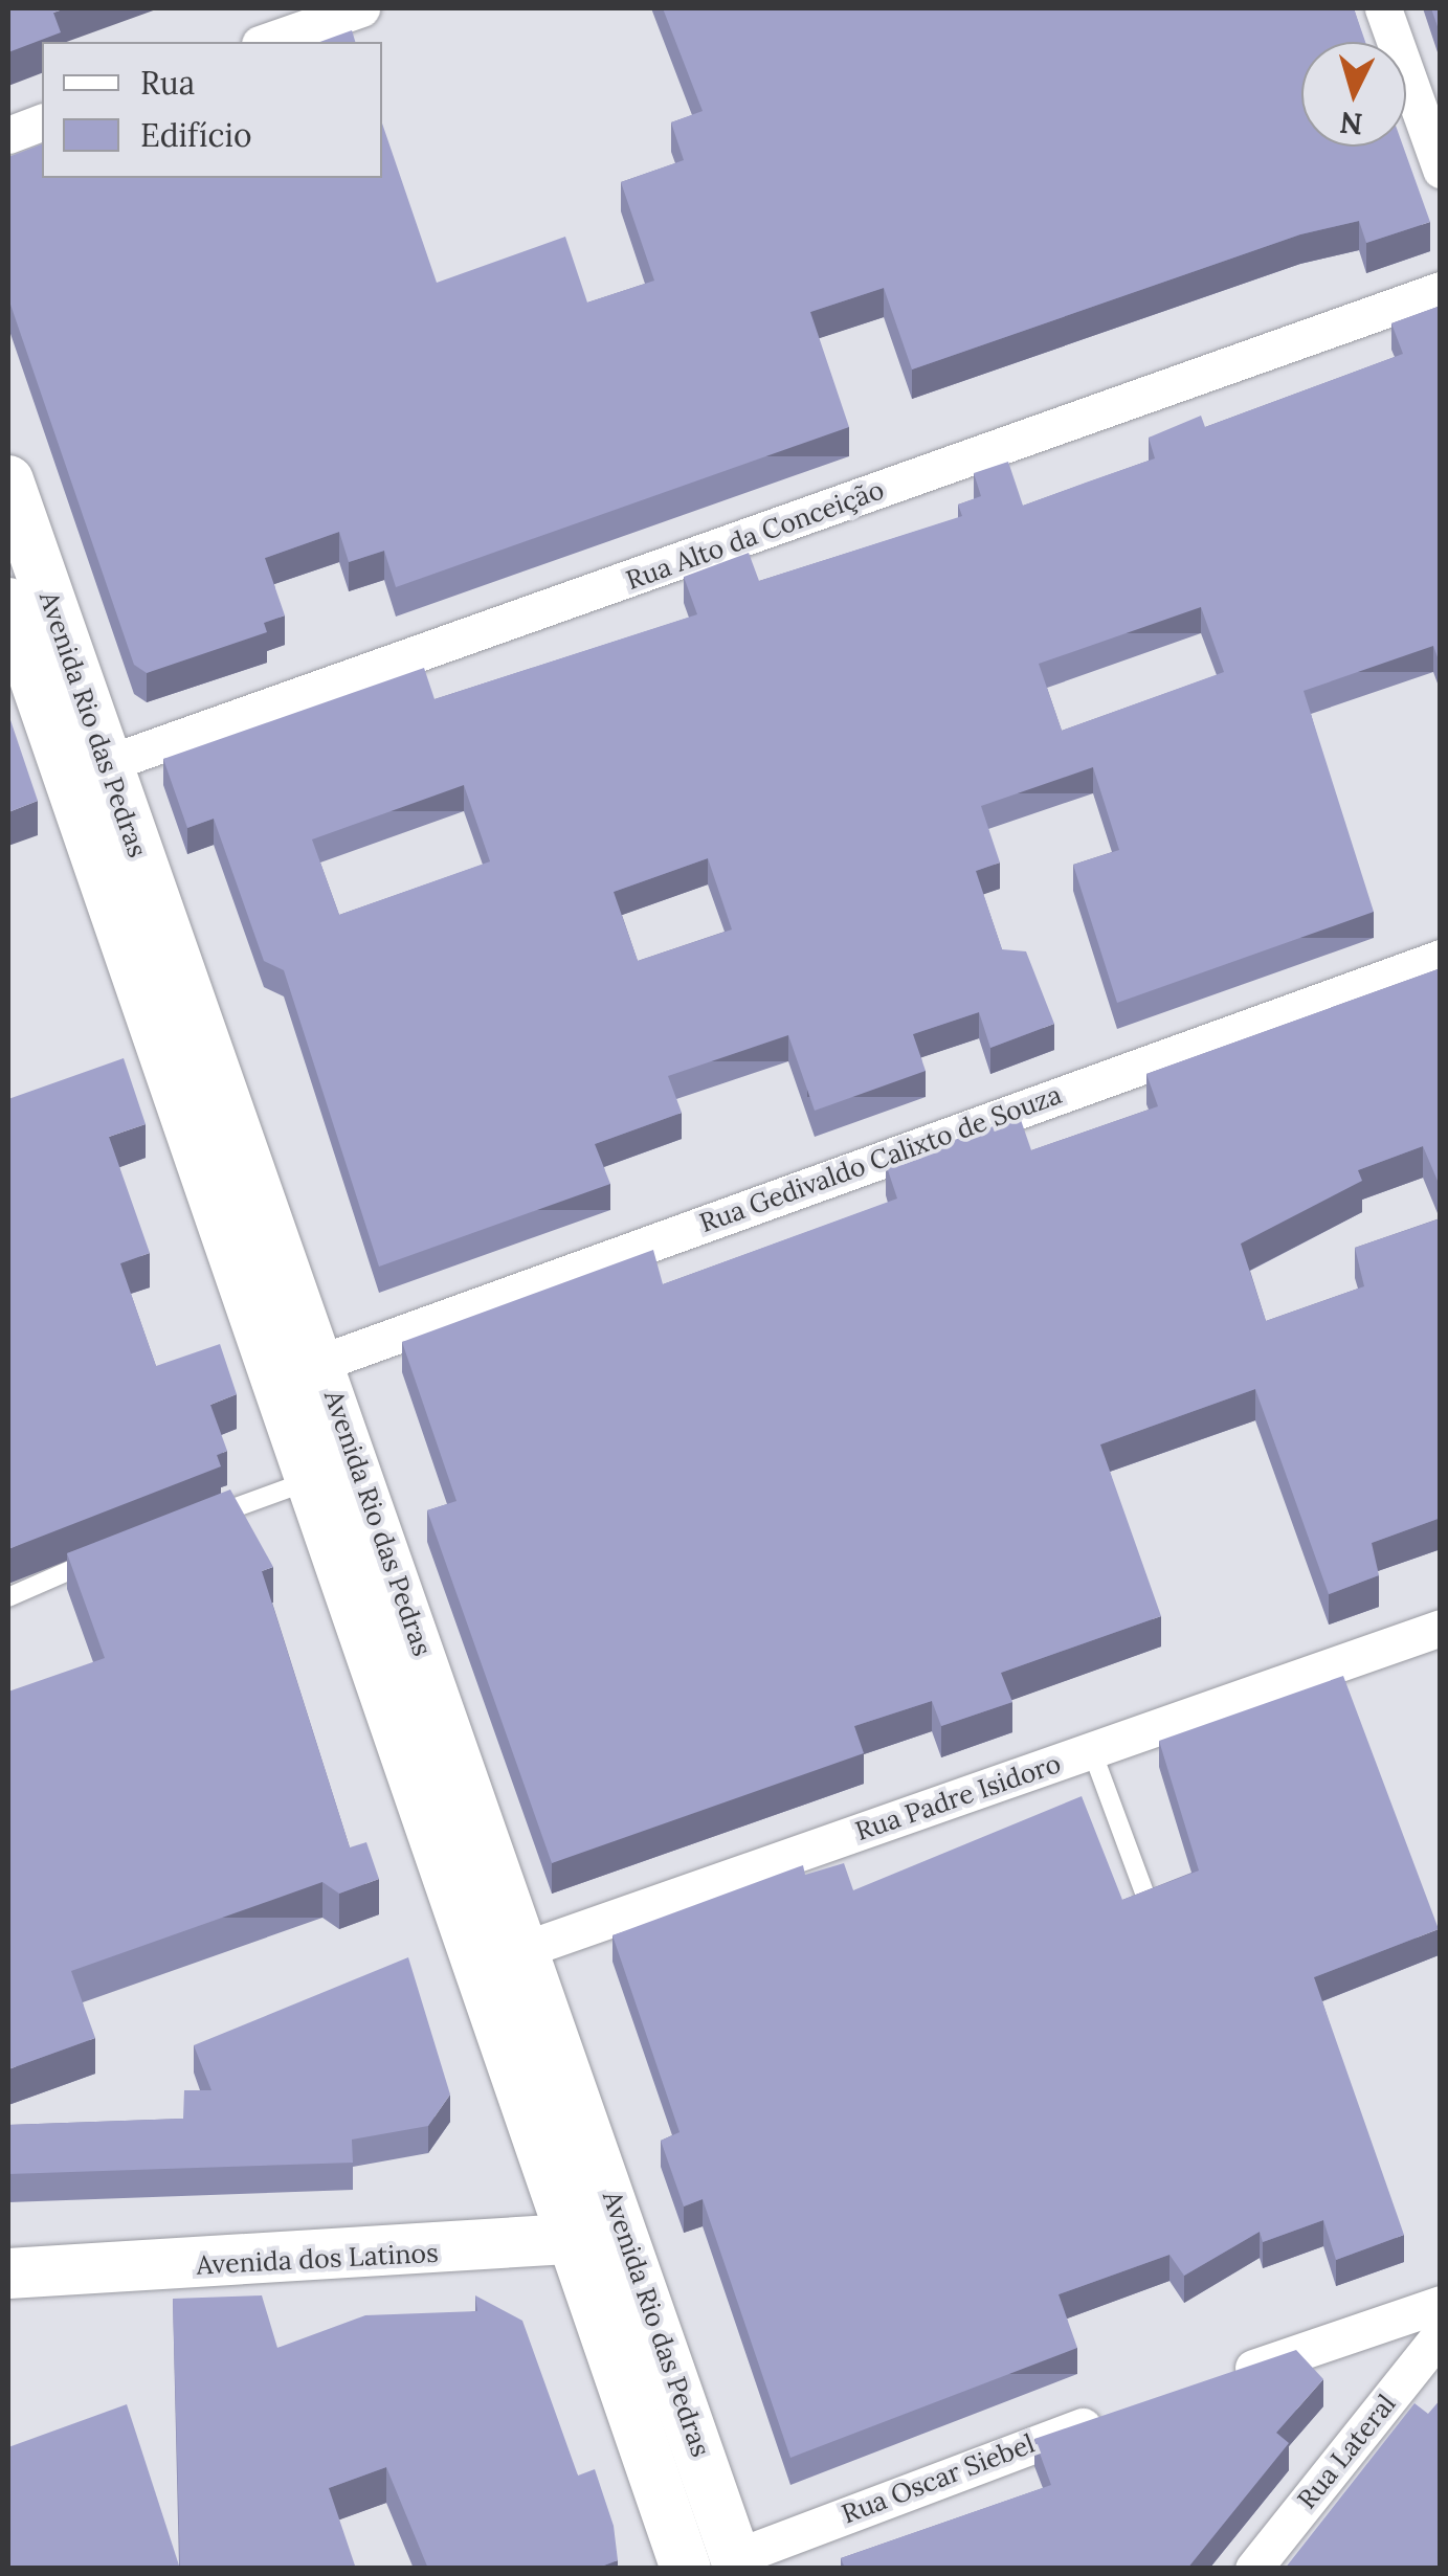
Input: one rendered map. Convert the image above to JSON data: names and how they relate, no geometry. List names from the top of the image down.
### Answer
{
  "streets": {
    "main road": ["Avenida Rio das Pedras", "Avenida dos Latinos"],
    "street": [
      "Rua Alto da Conceição",
      "Rua Gedivaldo Calixto de Souza",
      "Rua Padre Isidoro",
      "Rua Lateral",
      "Rua Oscar Siebel"
    ]
  },
  "crossings": [
    ["Rua Alto da Conceição", "Avenida Rio das Pedras"],
    ["Avenida Rio das Pedras", "Rua Gedivaldo Calixto de Souza"],
    ["Avenida Rio das Pedras", "Rua Padre Isidoro"],
    ["Avenida Rio das Pedras", "Avenida dos Latinos"],
    ["Avenida Rio das Pedras", "Rua Oscar Siebel"]
  ],
  "legend": ["Rua", "Edifício"],
  "north": "bottom"
}
